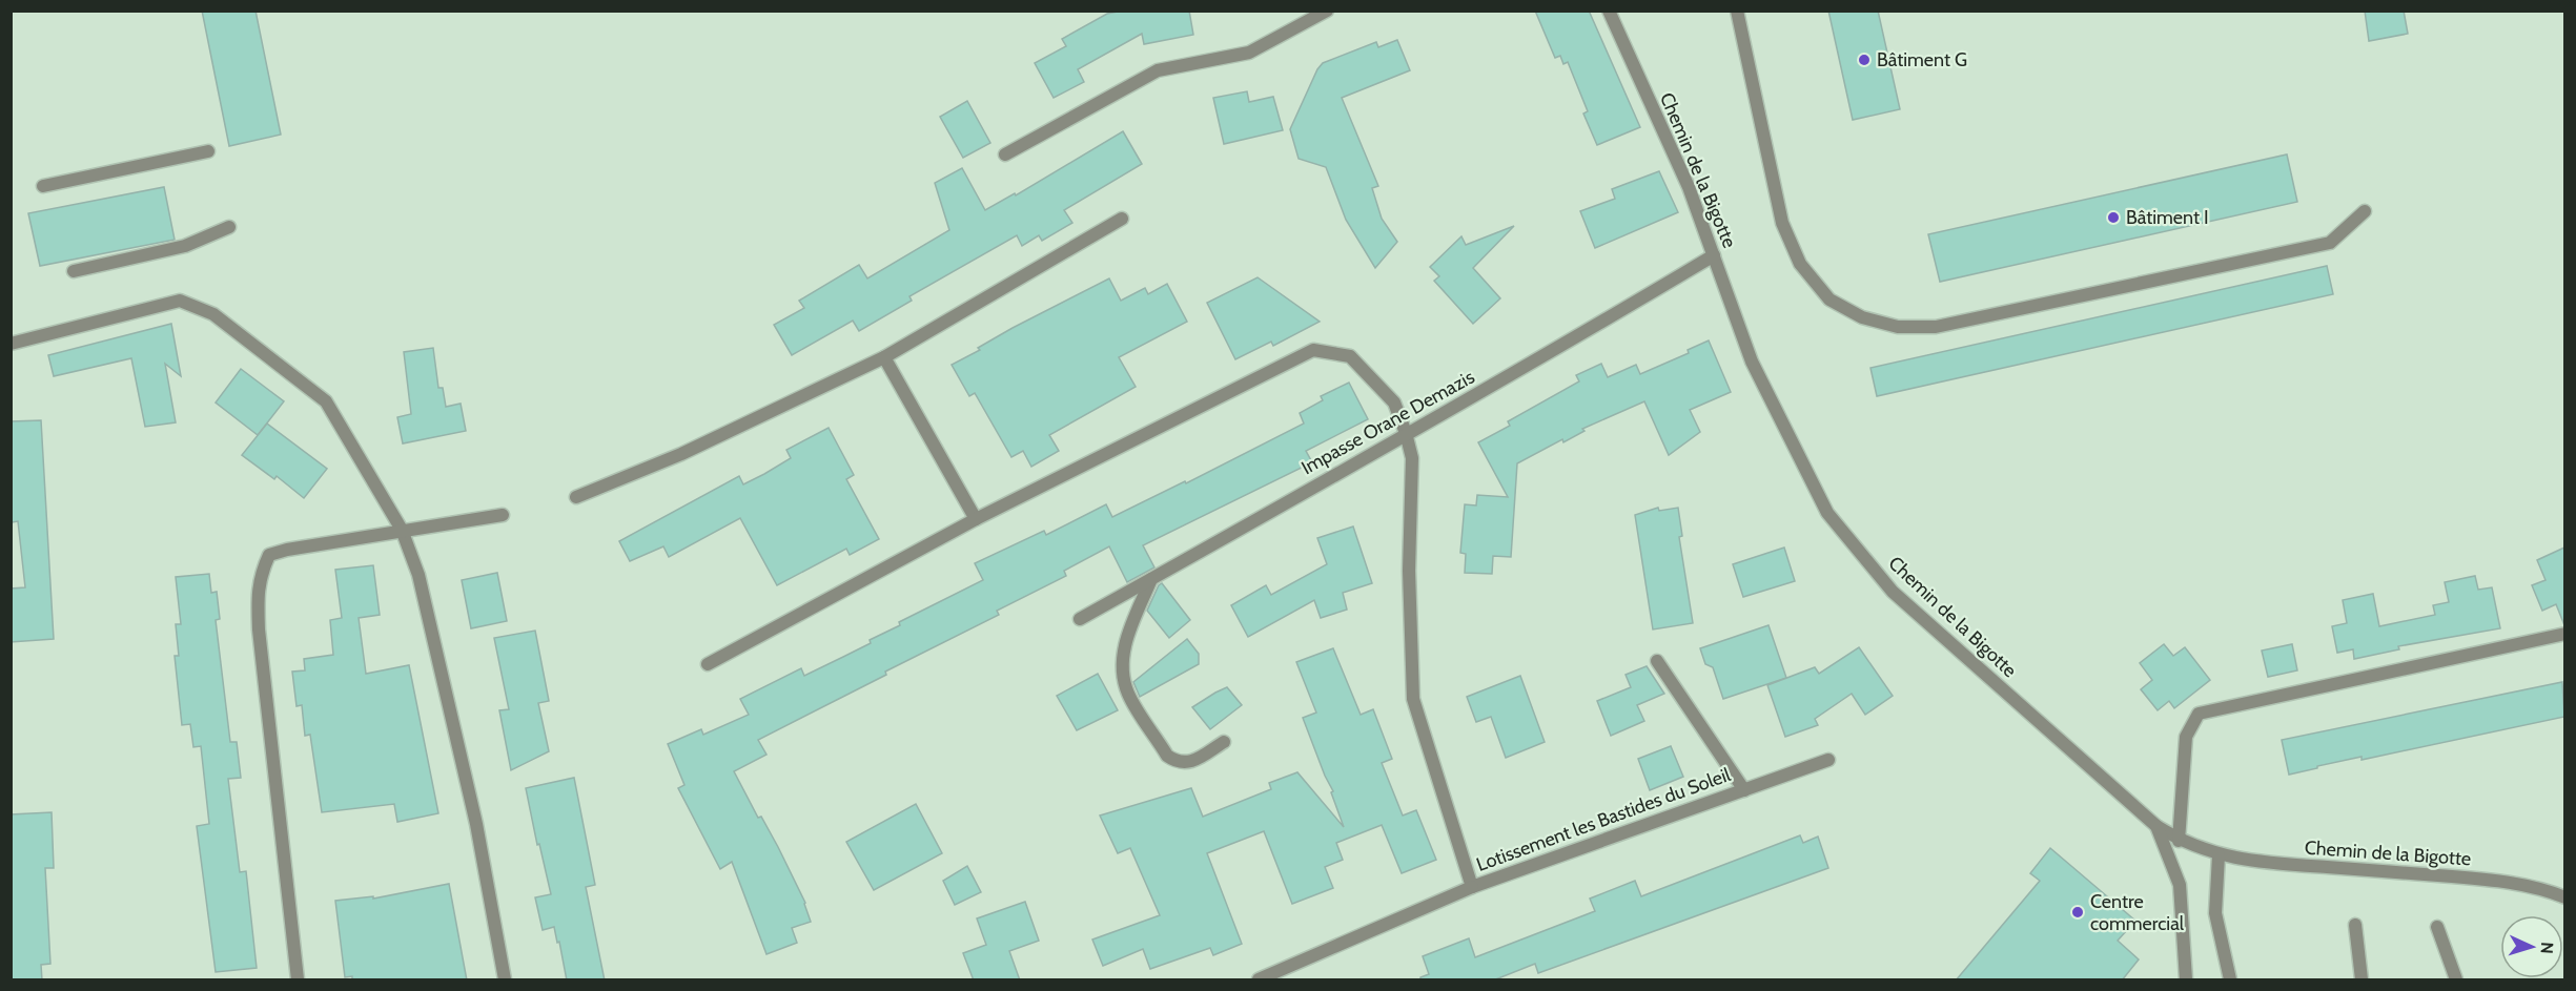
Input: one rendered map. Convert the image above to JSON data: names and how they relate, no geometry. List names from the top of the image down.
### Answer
{
  "streets": {
    "street": ["Chemin de la Bigotte", "Impasse Orane Demazis", "Lotissement les Bastides du Soleil"]
  },
  "crossings": [
    ["Chemin de la Bigotte", "Impasse Orane Demazis"],
    ["Impasse Orane Demazis", "Lotissement les Bastides du Soleil"]
  ],
  "places": ["Bâtiment G", "Bâtiment I", "Centre commercial"],
  "north": "right"
}
